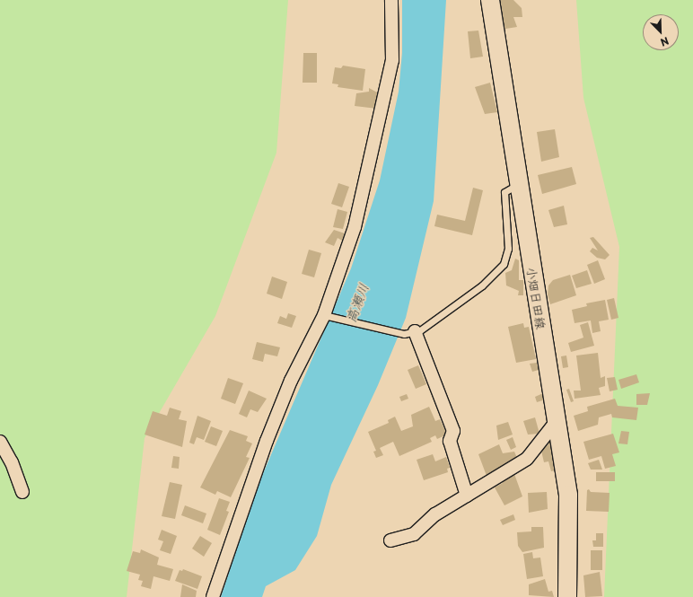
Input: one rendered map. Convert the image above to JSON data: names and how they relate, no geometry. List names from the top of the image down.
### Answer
{
  "streets": {
    "main road": ["小畑日田線"]
  },
  "water": ["高瀬川"],
  "north": "bottom right"
}
